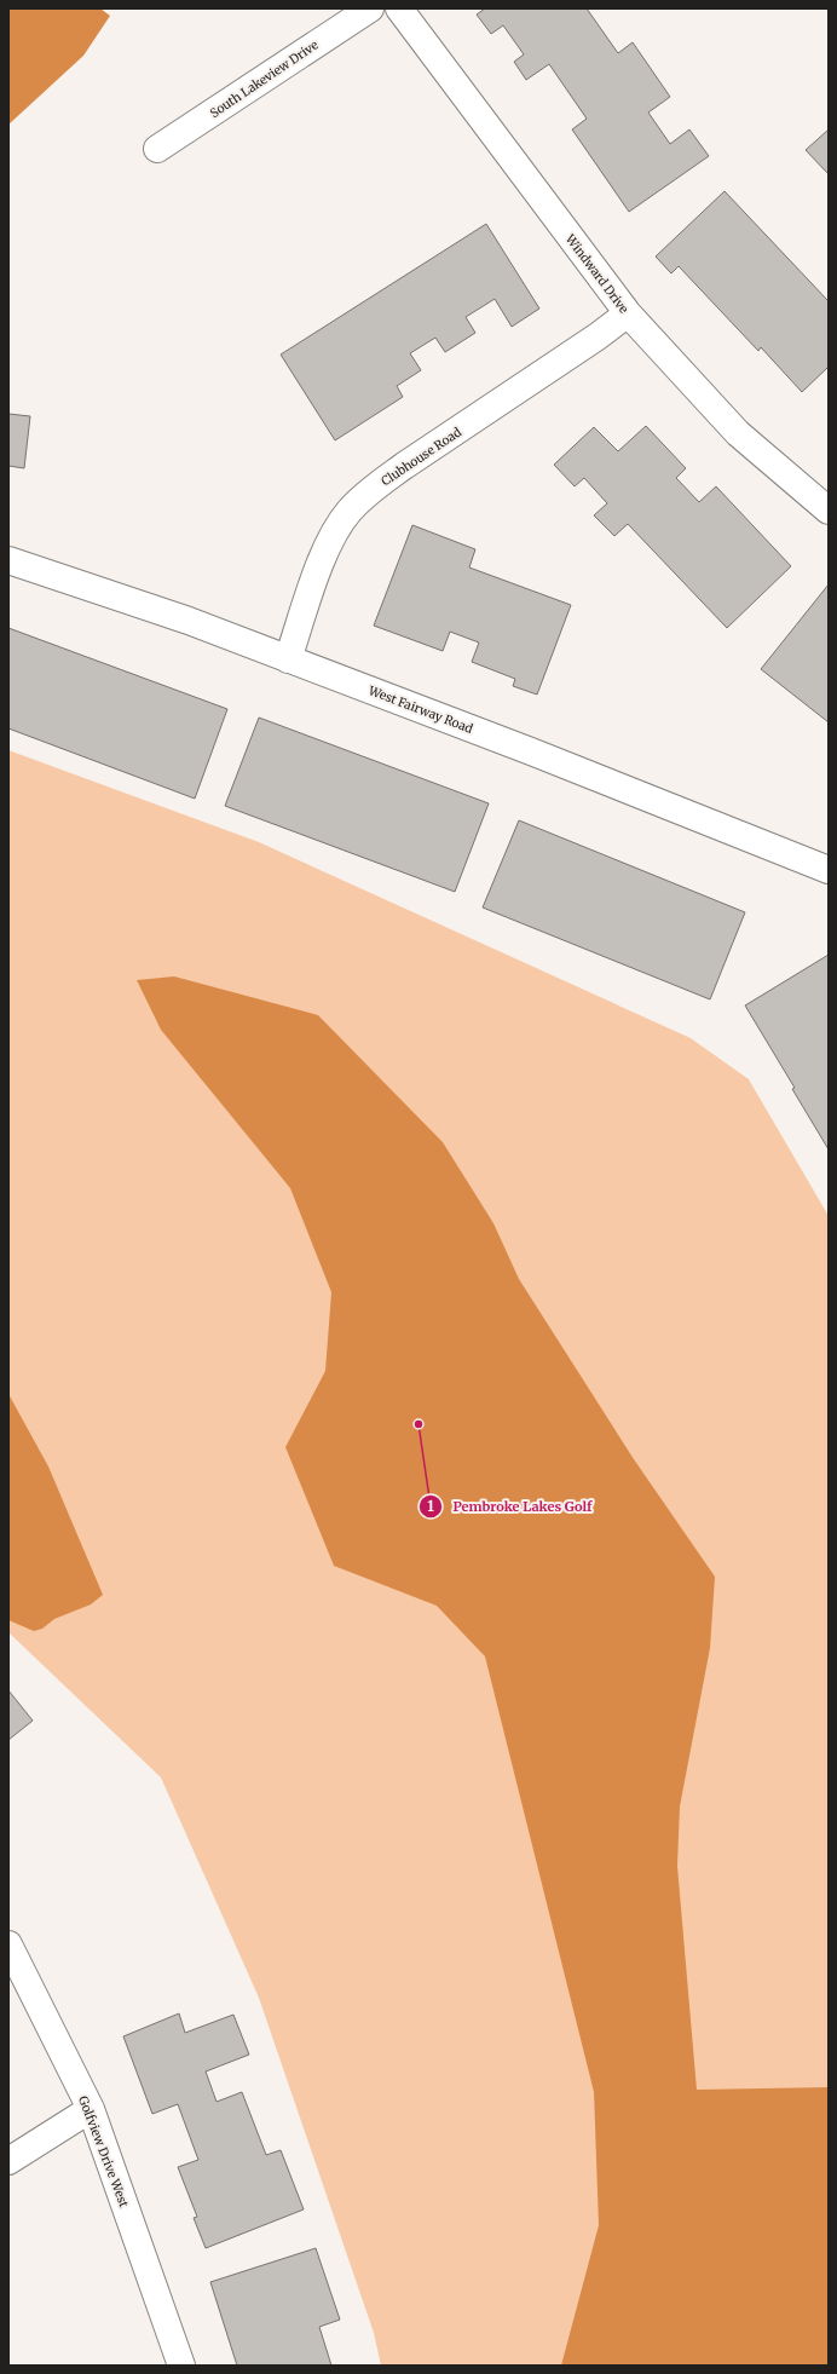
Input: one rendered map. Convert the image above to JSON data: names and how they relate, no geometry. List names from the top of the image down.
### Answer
{
  "streets": {
    "street": [
      "South Lakeview Drive",
      "Windward Drive",
      "Clubhouse Road",
      "West Fairway Road",
      "Golfview Drive West"
    ]
  },
  "crossings": [
    ["Windward Drive", "Clubhouse Road"],
    ["Clubhouse Road", "West Fairway Road"]
  ],
  "places": ["Pembroke Lakes Golf"]
}
